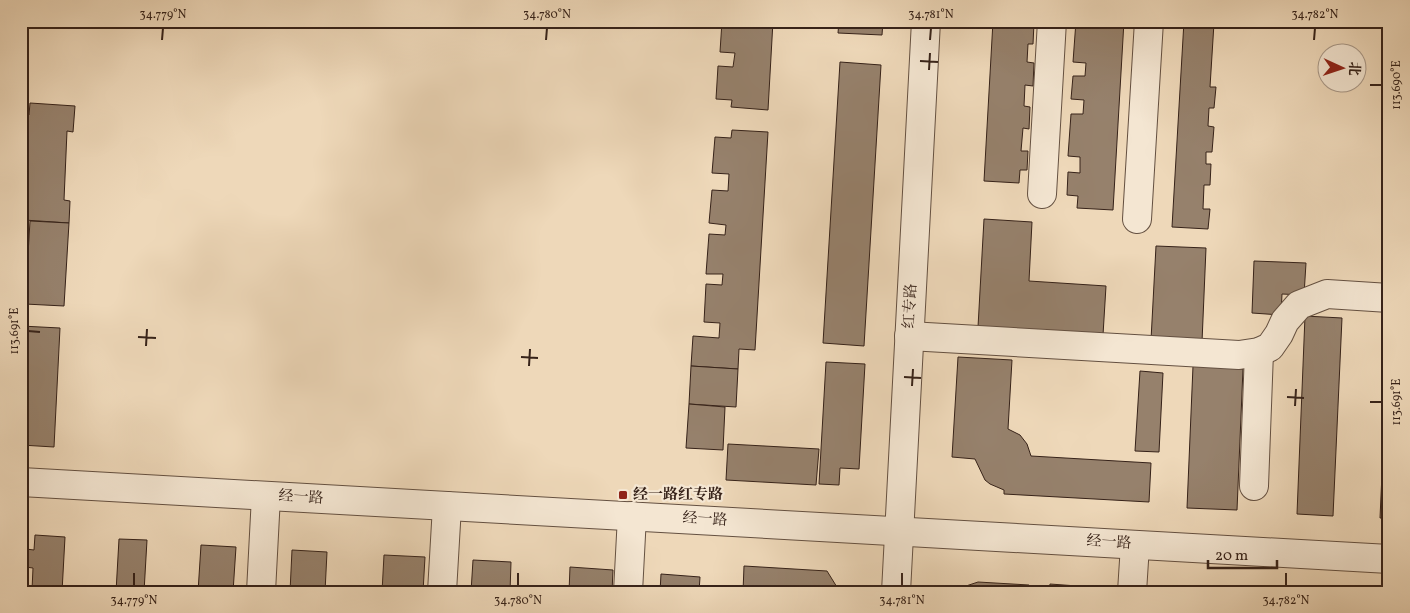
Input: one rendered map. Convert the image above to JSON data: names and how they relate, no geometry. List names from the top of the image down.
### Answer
{
  "streets": {
    "street": ["红专路", "经一路"]
  },
  "crossings": [
    ["红专路", "经一路"]
  ],
  "places": {
    "transit": ["经一路红专路"]
  },
  "scale_bar": "20 m",
  "north": "right",
  "coordinates": [
    "34.779°N",
    "34.780°N",
    "34.781°N",
    "34.782°N",
    "113.690°E",
    "113.691°E"
  ]
}
